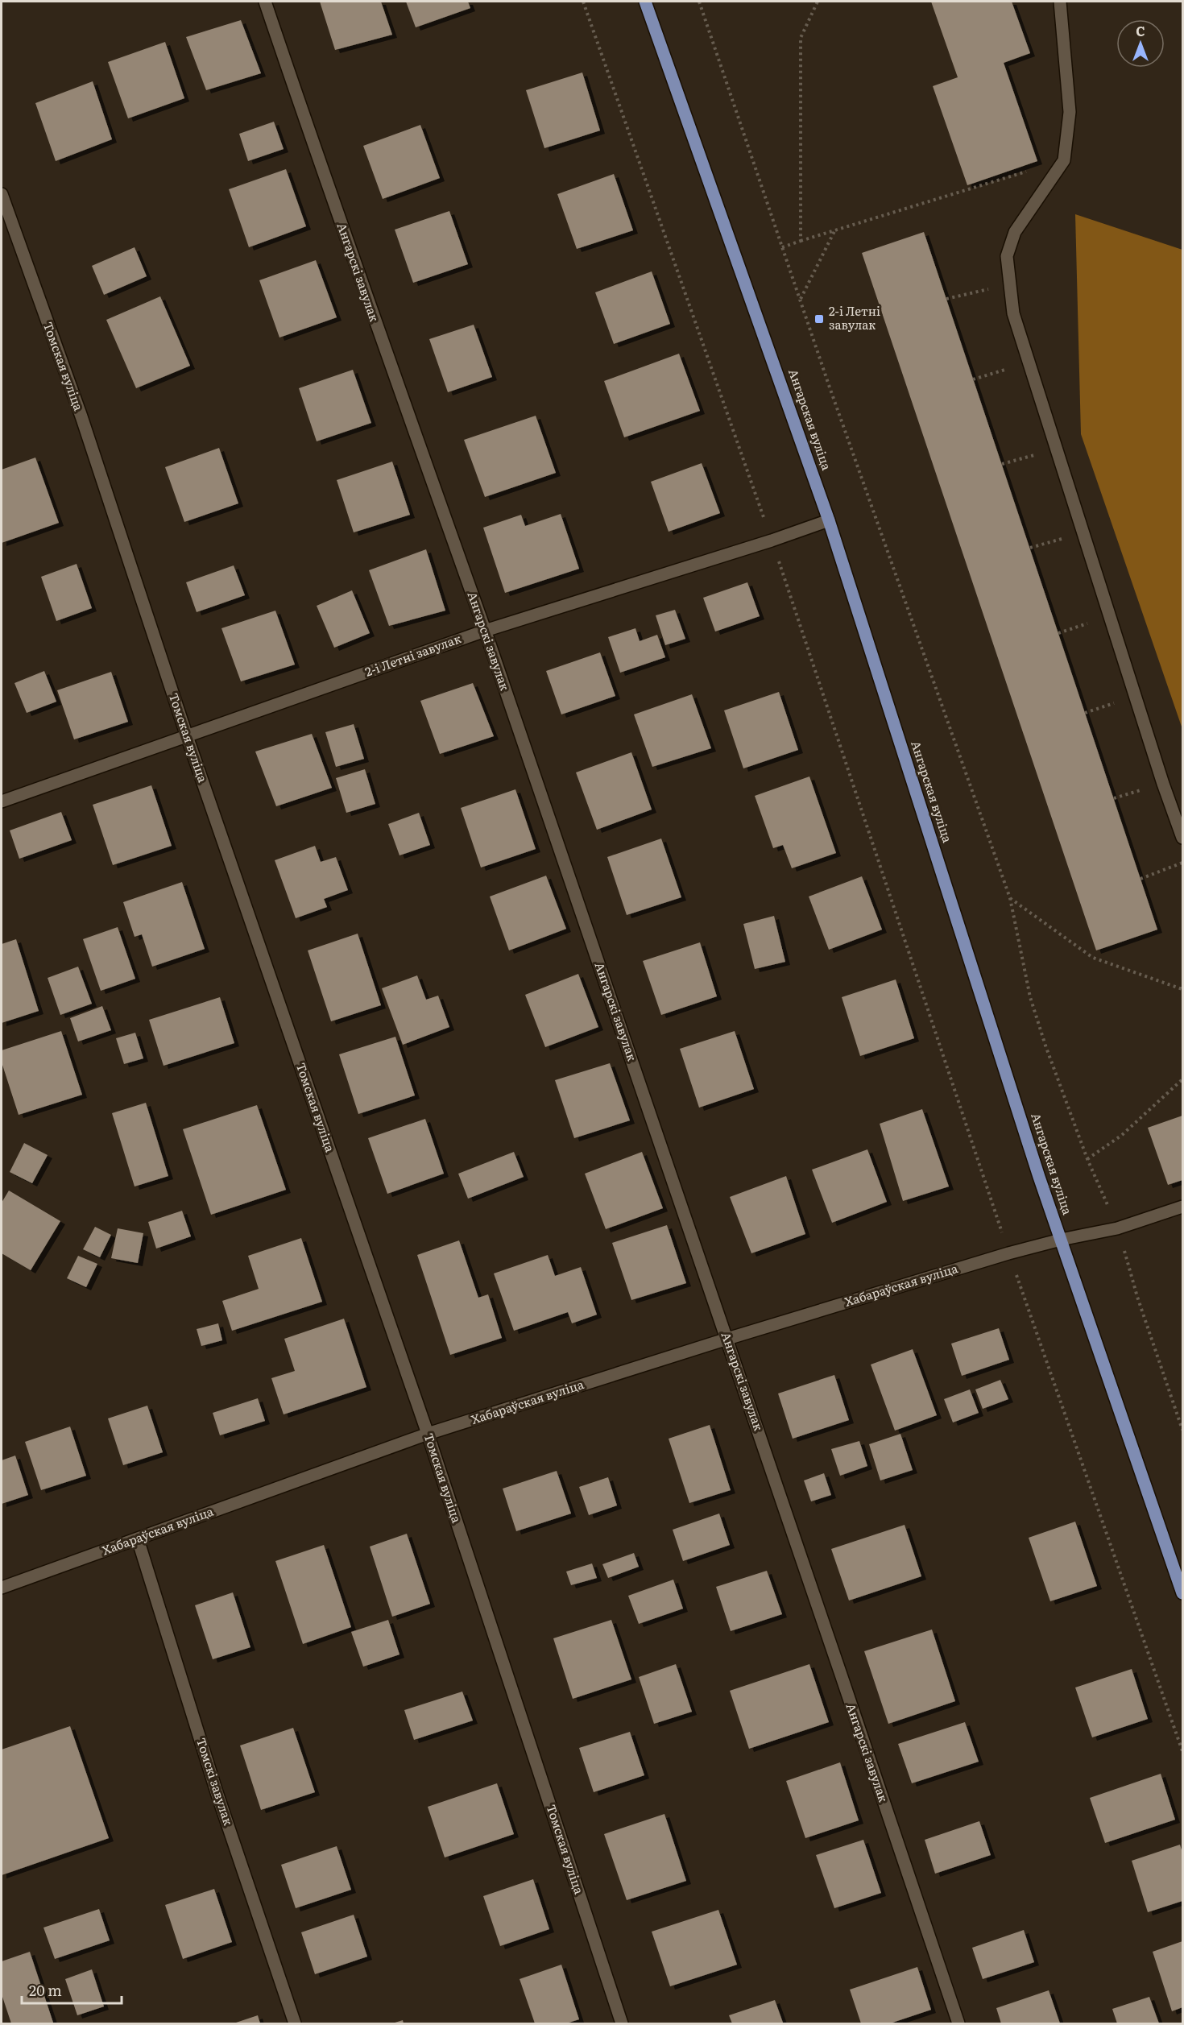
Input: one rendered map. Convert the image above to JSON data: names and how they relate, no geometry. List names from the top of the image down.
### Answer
{
  "streets": {
    "main road": ["Ангарская вуліца"],
    "street": [
      "Ангарскі завулак",
      "Томская вуліца",
      "2-і Летні завулак",
      "Хабараўская вуліца",
      "Томскі завулак"
    ]
  },
  "crossings": [
    ["Ангарскі завулак", "2-і Летні завулак"],
    ["Ангарскі завулак", "Хабараўская вуліца"],
    ["Томская вуліца", "2-і Летні завулак"],
    ["Томская вуліца", "Хабараўская вуліца"],
    ["Ангарская вуліца", "2-і Летні завулак"],
    ["Ангарская вуліца", "Хабараўская вуліца"],
    ["Хабараўская вуліца", "Томскі завулак"]
  ],
  "places": {
    "transit": ["2-і Летні завулак"]
  },
  "scale_bar": "20 m",
  "north": "top"
}
